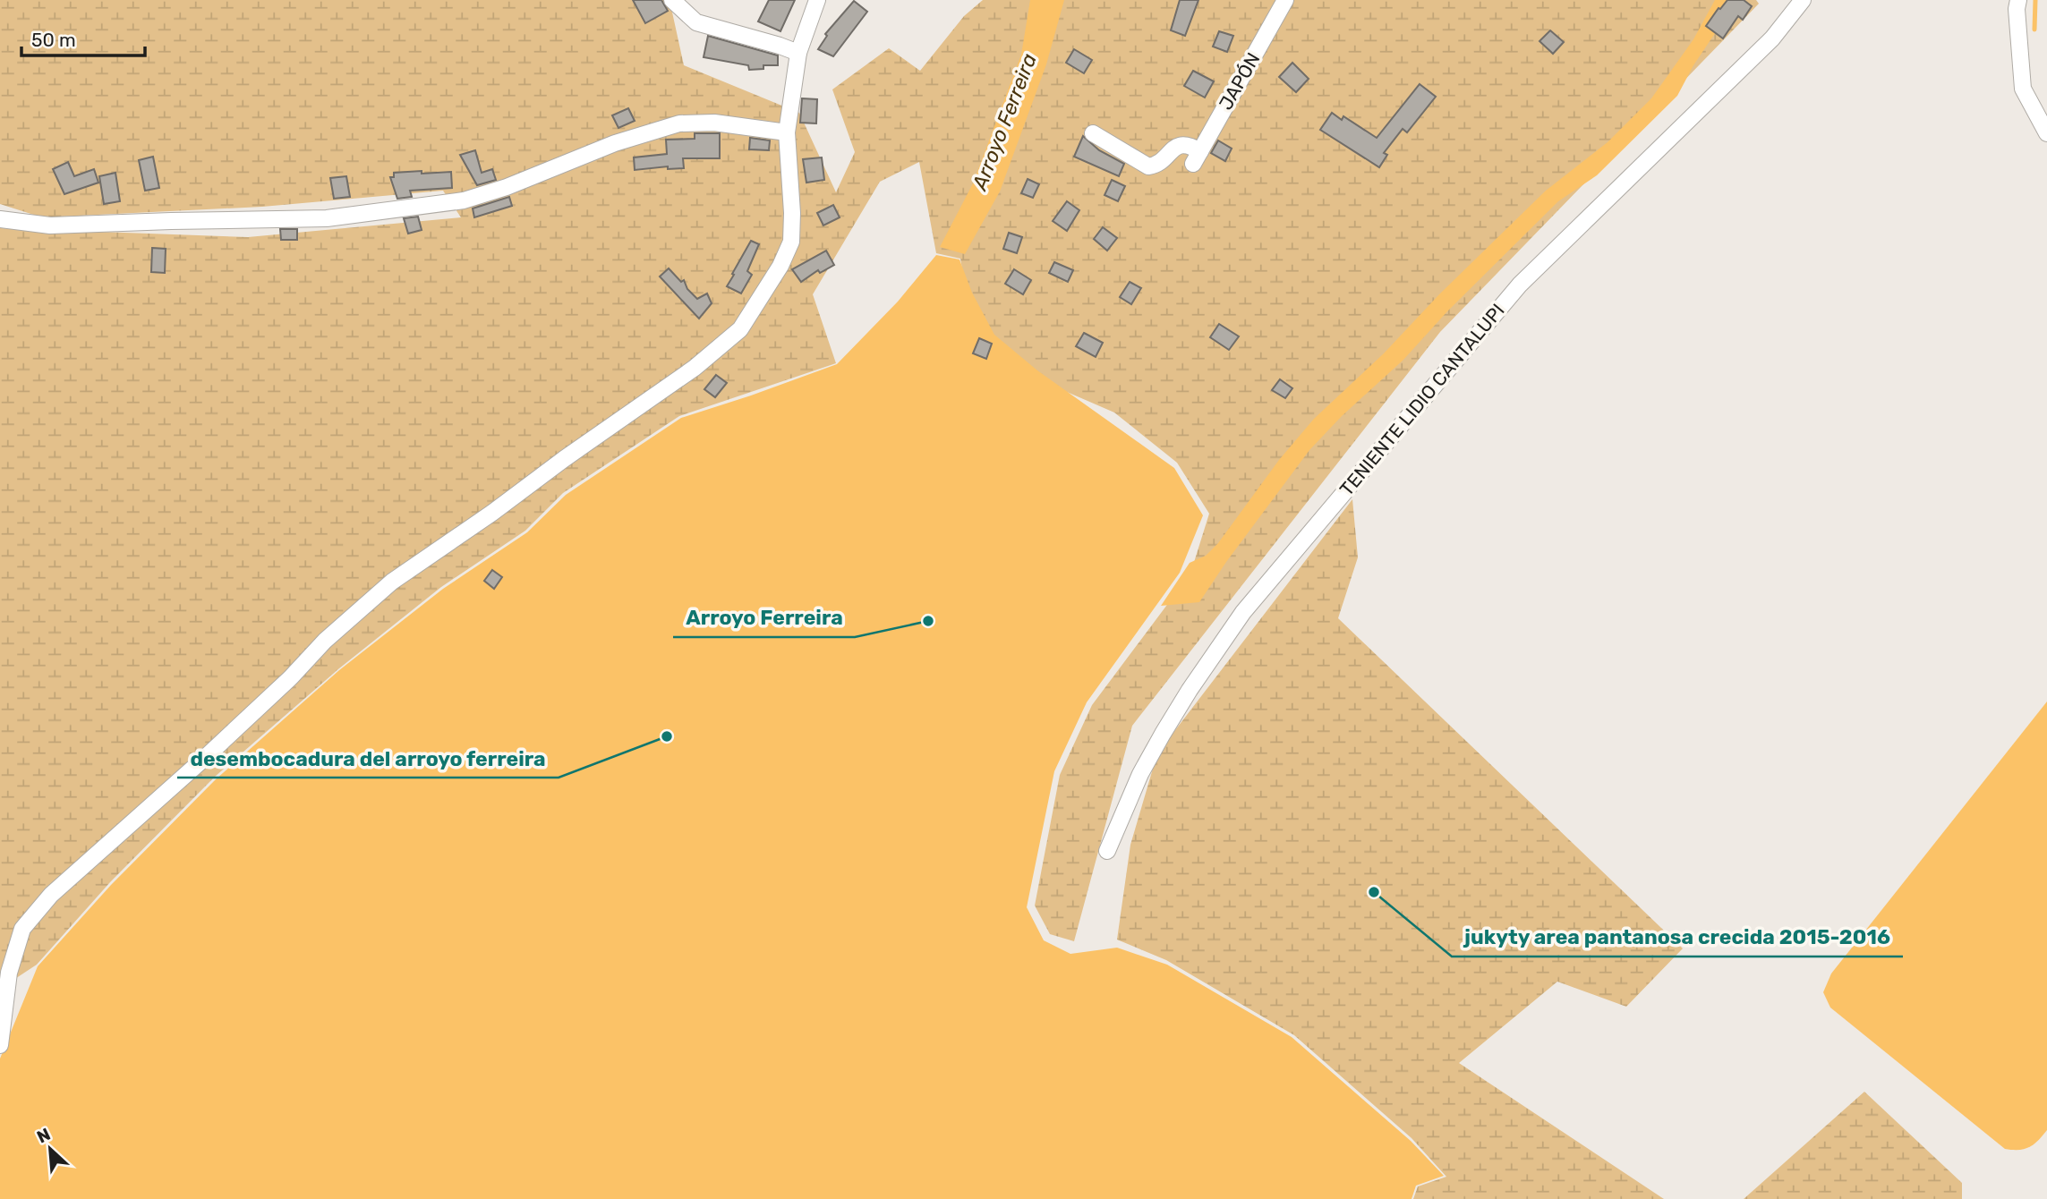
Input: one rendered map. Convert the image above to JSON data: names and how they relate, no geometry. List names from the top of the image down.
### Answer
{
  "streets": {
    "street": ["JAPÓN", "TENIENTE LIDIO CANTALUPI"]
  },
  "water": ["Arroyo Ferreira"],
  "places": ["Arroyo Ferreira", "desembocadura del arroyo ferreira", "jukyty area pantanosa crecida 2015-2016"],
  "scale_bar": "50 m",
  "north": "top left"
}
